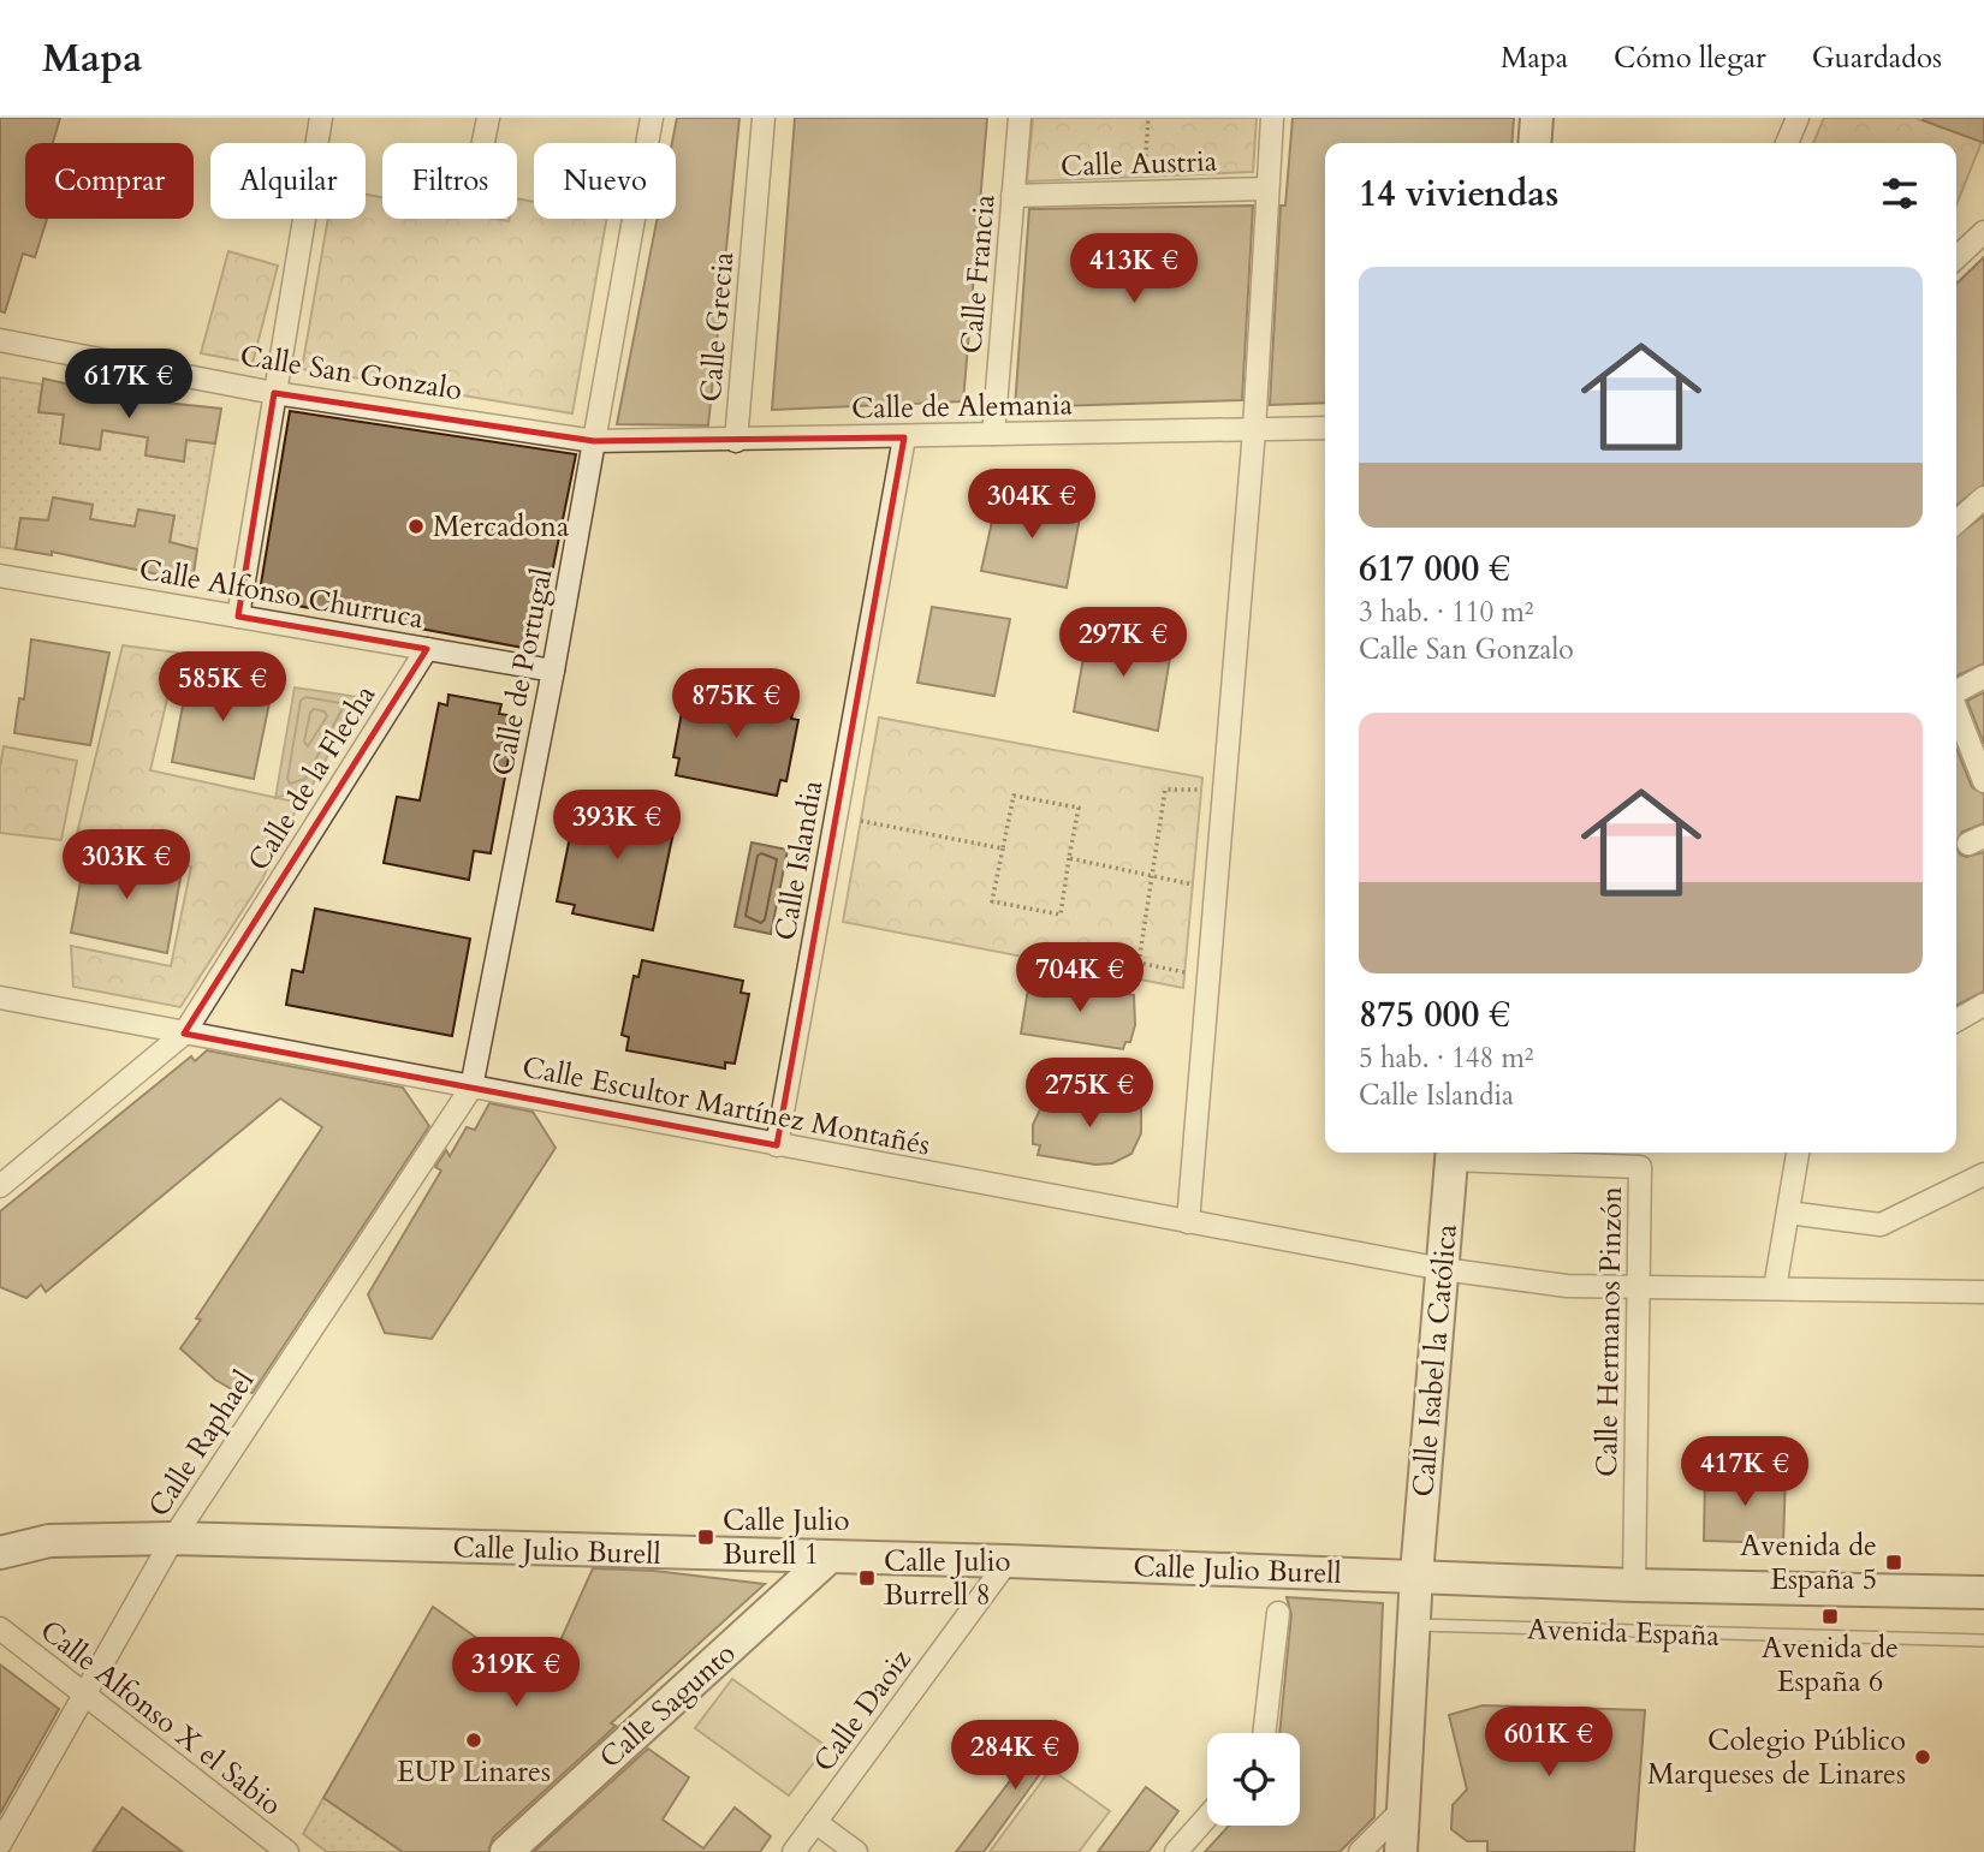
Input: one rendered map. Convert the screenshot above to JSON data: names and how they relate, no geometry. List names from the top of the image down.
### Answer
{
  "streets": {
    "main road": [
      "Calle Isabel la Católica",
      "Calle Julio Burell",
      "Avenida España",
      "Calle Sagunto"
    ],
    "street": [
      "Calle Austria",
      "Calle Francia",
      "Calle Grecia",
      "Calle San Gonzalo",
      "Calle de Alemania",
      "Calle Alfonso Churruca",
      "Calle de Portugal",
      "Calle de la Flecha",
      "Calle Islandia",
      "Calle Escultor Martínez Montañés",
      "Calle Hermanos Pinzón",
      "Calle Raphael",
      "Calle Daoiz",
      "Calle Alfonso X el Sabio"
    ]
  },
  "crossings": [
    ["Calle Austria", "Calle Francia"],
    ["Calle Francia", "Calle de Alemania"],
    ["Calle Grecia", "Calle de Alemania"],
    ["Calle San Gonzalo", "Calle de Alemania"],
    ["Calle San Gonzalo", "Calle de Portugal"],
    ["Calle de Alemania", "Calle de Portugal"],
    ["Calle de Alemania", "Calle Islandia"],
    ["Calle Alfonso Churruca", "Calle de Portugal"],
    ["Calle Alfonso Churruca", "Calle de la Flecha"],
    ["Calle de Portugal", "Calle Escultor Martínez Montañés"],
    ["Calle de Portugal", "Calle Raphael"],
    ["Calle de la Flecha", "Calle Escultor Martínez Montañés"],
    ["Calle Islandia", "Calle Escultor Martínez Montañés"],
    ["Calle Escultor Martínez Montañés", "Calle Hermanos Pinzón"],
    ["Calle Escultor Martínez Montañés", "Calle Isabel la Católica"],
    ["Calle Escultor Martínez Montañés", "Calle Raphael"],
    ["Calle Hermanos Pinzón", "Calle Isabel la Católica"],
    ["Calle Hermanos Pinzón", "Avenida España"],
    ["Calle Isabel la Católica", "Calle Julio Burell"],
    ["Calle Isabel la Católica", "Avenida España"],
    ["Calle Raphael", "Calle Julio Burell"],
    ["Calle Raphael", "Calle Alfonso X el Sabio"],
    ["Calle Julio Burell", "Avenida España"],
    ["Calle Julio Burell", "Calle Sagunto"],
    ["Calle Julio Burell", "Calle Daoiz"]
  ],
  "places": {
    "other": ["Mercadona", "EUP Linares", "Colegio Público Marqueses de Linares"],
    "transit": [
      "Calle Julio Burell 1",
      "Avenida de España 5",
      "Calle Julio Burrell 8",
      "Avenida de España 6"
    ]
  },
  "page": {
    "header": "Mapa",
    "nav": ["Mapa", "Cómo llegar", "Guardados"],
    "chip": [
      "Comprar",
      "Alquilar",
      "Filtros",
      "Nuevo"
    ],
    "heading": "14 viviendas",
    "price": [
      "413K €",
      "617K €",
      "304K €",
      "297K €",
      "585K €",
      "875K €",
      "393K €",
      "303K €",
      "704K €",
      "275K €",
      "417K €",
      "319K €",
      "601K €",
      "284K €"
    ],
    "list": [
      {
        "name": "617 000 €",
        "note": "3 hab. · 110 m² · Calle San Gonzalo"
      },
      {
        "name": "875 000 €",
        "note": "5 hab. · 148 m² · Calle Islandia"
      }
    ]
  }
}
